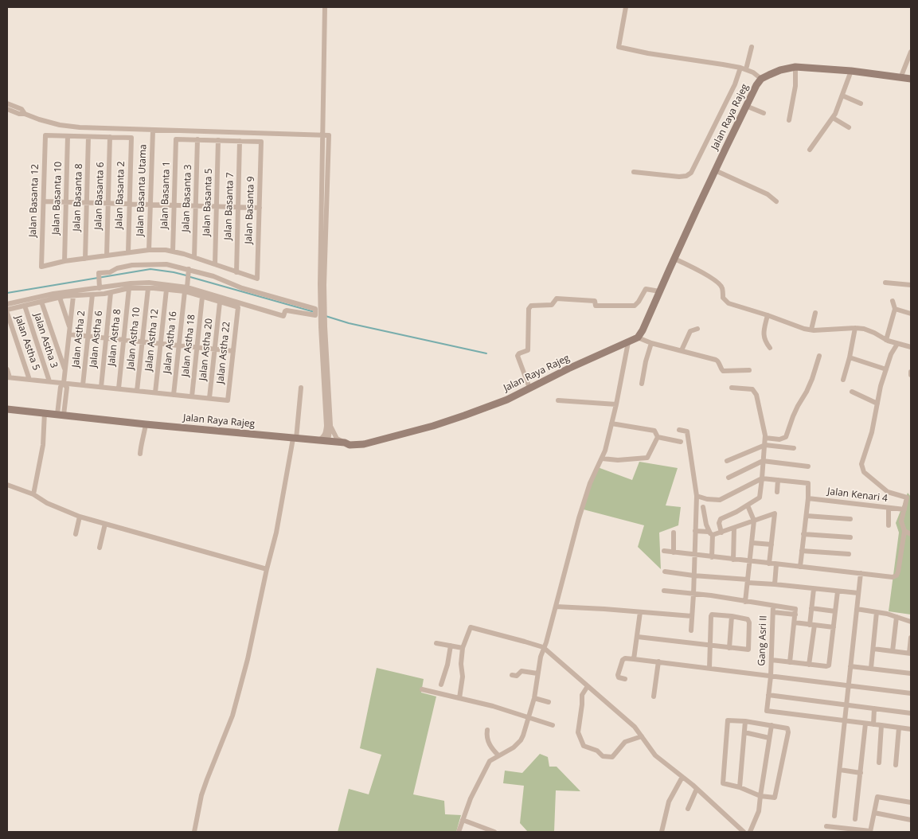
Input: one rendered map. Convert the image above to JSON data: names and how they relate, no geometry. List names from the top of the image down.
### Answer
{
  "streets": {
    "main road": ["Jalan Raya Rajeg"],
    "street": [
      "Jalan Basanta Utama",
      "Jalan Basanta 2",
      "Jalan Basanta 1",
      "Jalan Basanta 6",
      "Jalan Basanta 8",
      "Jalan Basanta 10",
      "Jalan Basanta 3",
      "Jalan Basanta 12",
      "Jalan Basanta 5",
      "Jalan Basanta 7",
      "Jalan Basanta 9",
      "Jalan Astha 8",
      "Jalan Astha 10",
      "Jalan Astha 2",
      "Jalan Astha 6",
      "Jalan Astha 12",
      "Jalan Astha 3",
      "Jalan Astha 16",
      "Jalan Astha 5",
      "Jalan Astha 18",
      "Jalan Astha 20",
      "Jalan Astha 22",
      "Jalan Kenari 4",
      "Gang Asri II"
    ]
  },
  "crossings": [
    ["Jalan Basanta 2", "Jalan Basanta 6"],
    ["Jalan Basanta 1", "Jalan Basanta 3"],
    ["Jalan Basanta 10", "Jalan Basanta 12"],
    ["Jalan Basanta 7", "Jalan Basanta 9"],
    ["Jalan Astha 20", "Jalan Astha 22"]
  ]
}
